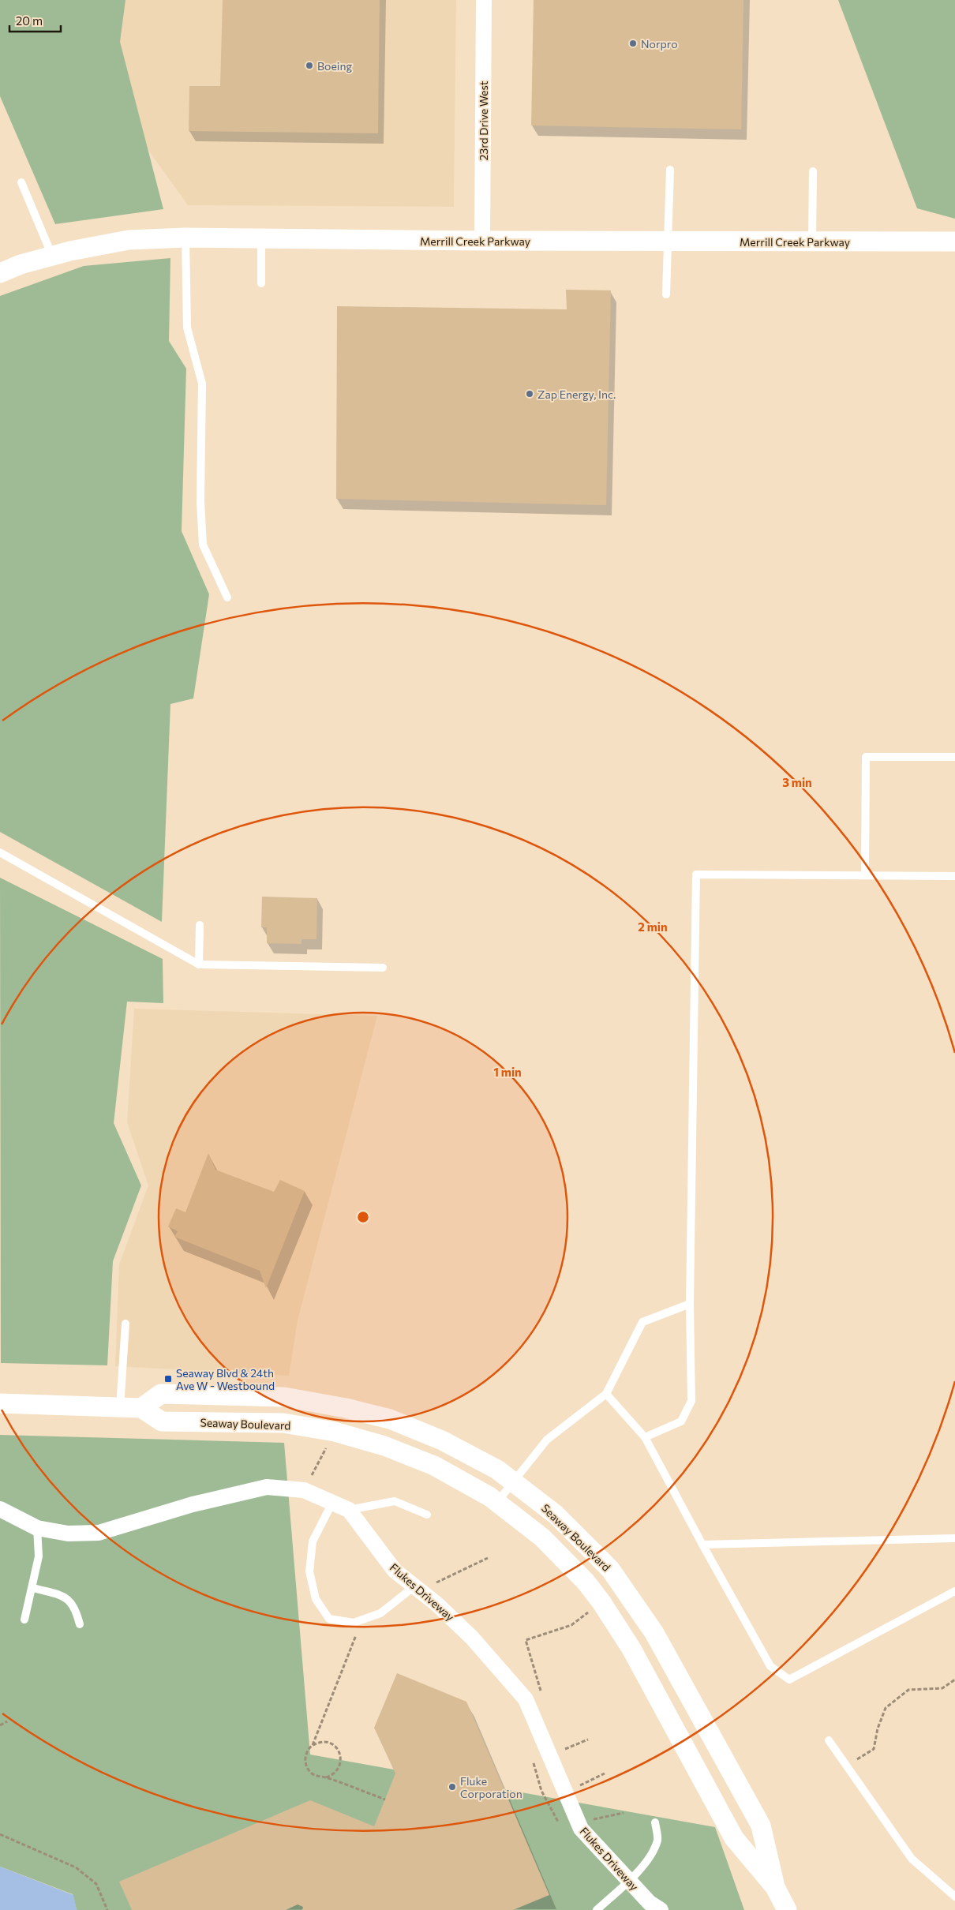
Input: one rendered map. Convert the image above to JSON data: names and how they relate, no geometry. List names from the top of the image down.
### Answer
{
  "streets": {
    "street": [
      "23rd Drive West",
      "Merrill Creek Parkway",
      "Seaway Boulevard",
      "Flukes Driveway"
    ]
  },
  "crossings": [
    ["23rd Drive West", "Merrill Creek Parkway"]
  ],
  "places": {
    "other": [
      "Norpro",
      "Boeing",
      "Zap Energy, Inc.",
      "Fluke Corporation"
    ],
    "transit": ["Seaway Blvd & 24th Ave W - Westbound"]
  },
  "scale_bar": "20 m",
  "rings": ["3 min", "2 min", "1 min"]
}
